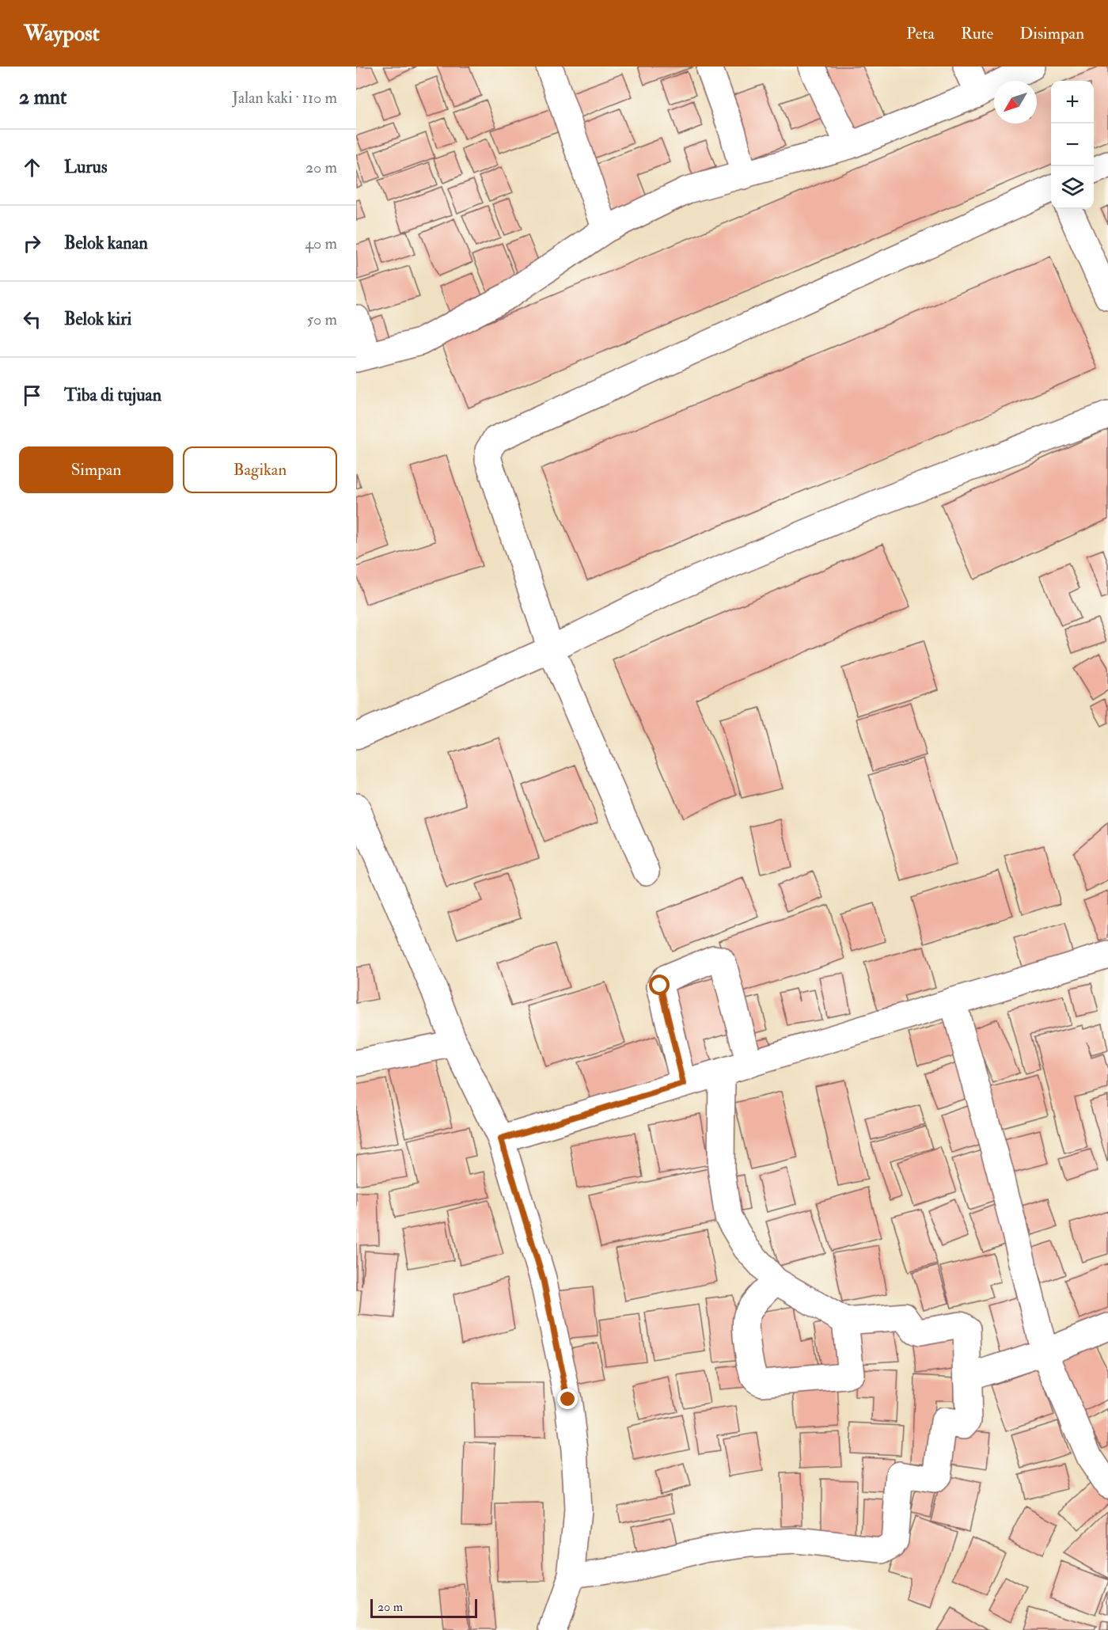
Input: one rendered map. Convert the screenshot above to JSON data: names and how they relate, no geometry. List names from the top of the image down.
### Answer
{
  "scale_bar": "20 m",
  "north": "bottom left",
  "page": {
    "header": "Waypost",
    "nav": ["Peta", "Rute", "Disimpan"],
    "heading": ["2 mnt", "Jalan kaki · 110 m"],
    "map_buttons": ["+", "−"],
    "list": [
      ["Lurus", "20 m"],
      ["Belok kanan", "40 m"],
      ["Belok kiri", "50 m"],
      "Tiba di tujuan"
    ],
    "buttons": ["Simpan", "Bagikan"],
    "scale": "20 m"
  }
}
